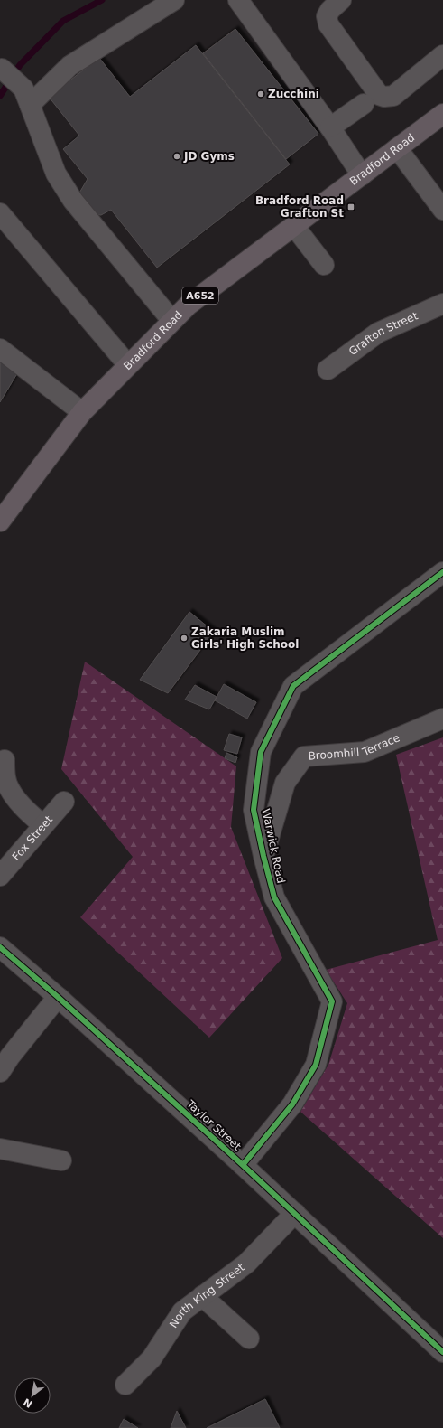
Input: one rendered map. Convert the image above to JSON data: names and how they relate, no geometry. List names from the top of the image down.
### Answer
{
  "streets": {
    "main road": ["Bradford Road", "A652"],
    "street": [
      "Grafton Street",
      "Broomhill Terrace",
      "Fox Street",
      "Warwick Road",
      "Taylor Street",
      "North King Street"
    ]
  },
  "crossings": [
    ["Broomhill Terrace", "Warwick Road"],
    ["Warwick Road", "Taylor Street"],
    ["Taylor Street", "North King Street"]
  ],
  "places": {
    "other": ["Zucchini", "JD Gyms", "Zakaria Muslim Girls' High School"],
    "transit": ["Bradford Road Grafton St"]
  },
  "north": "bottom left"
}
